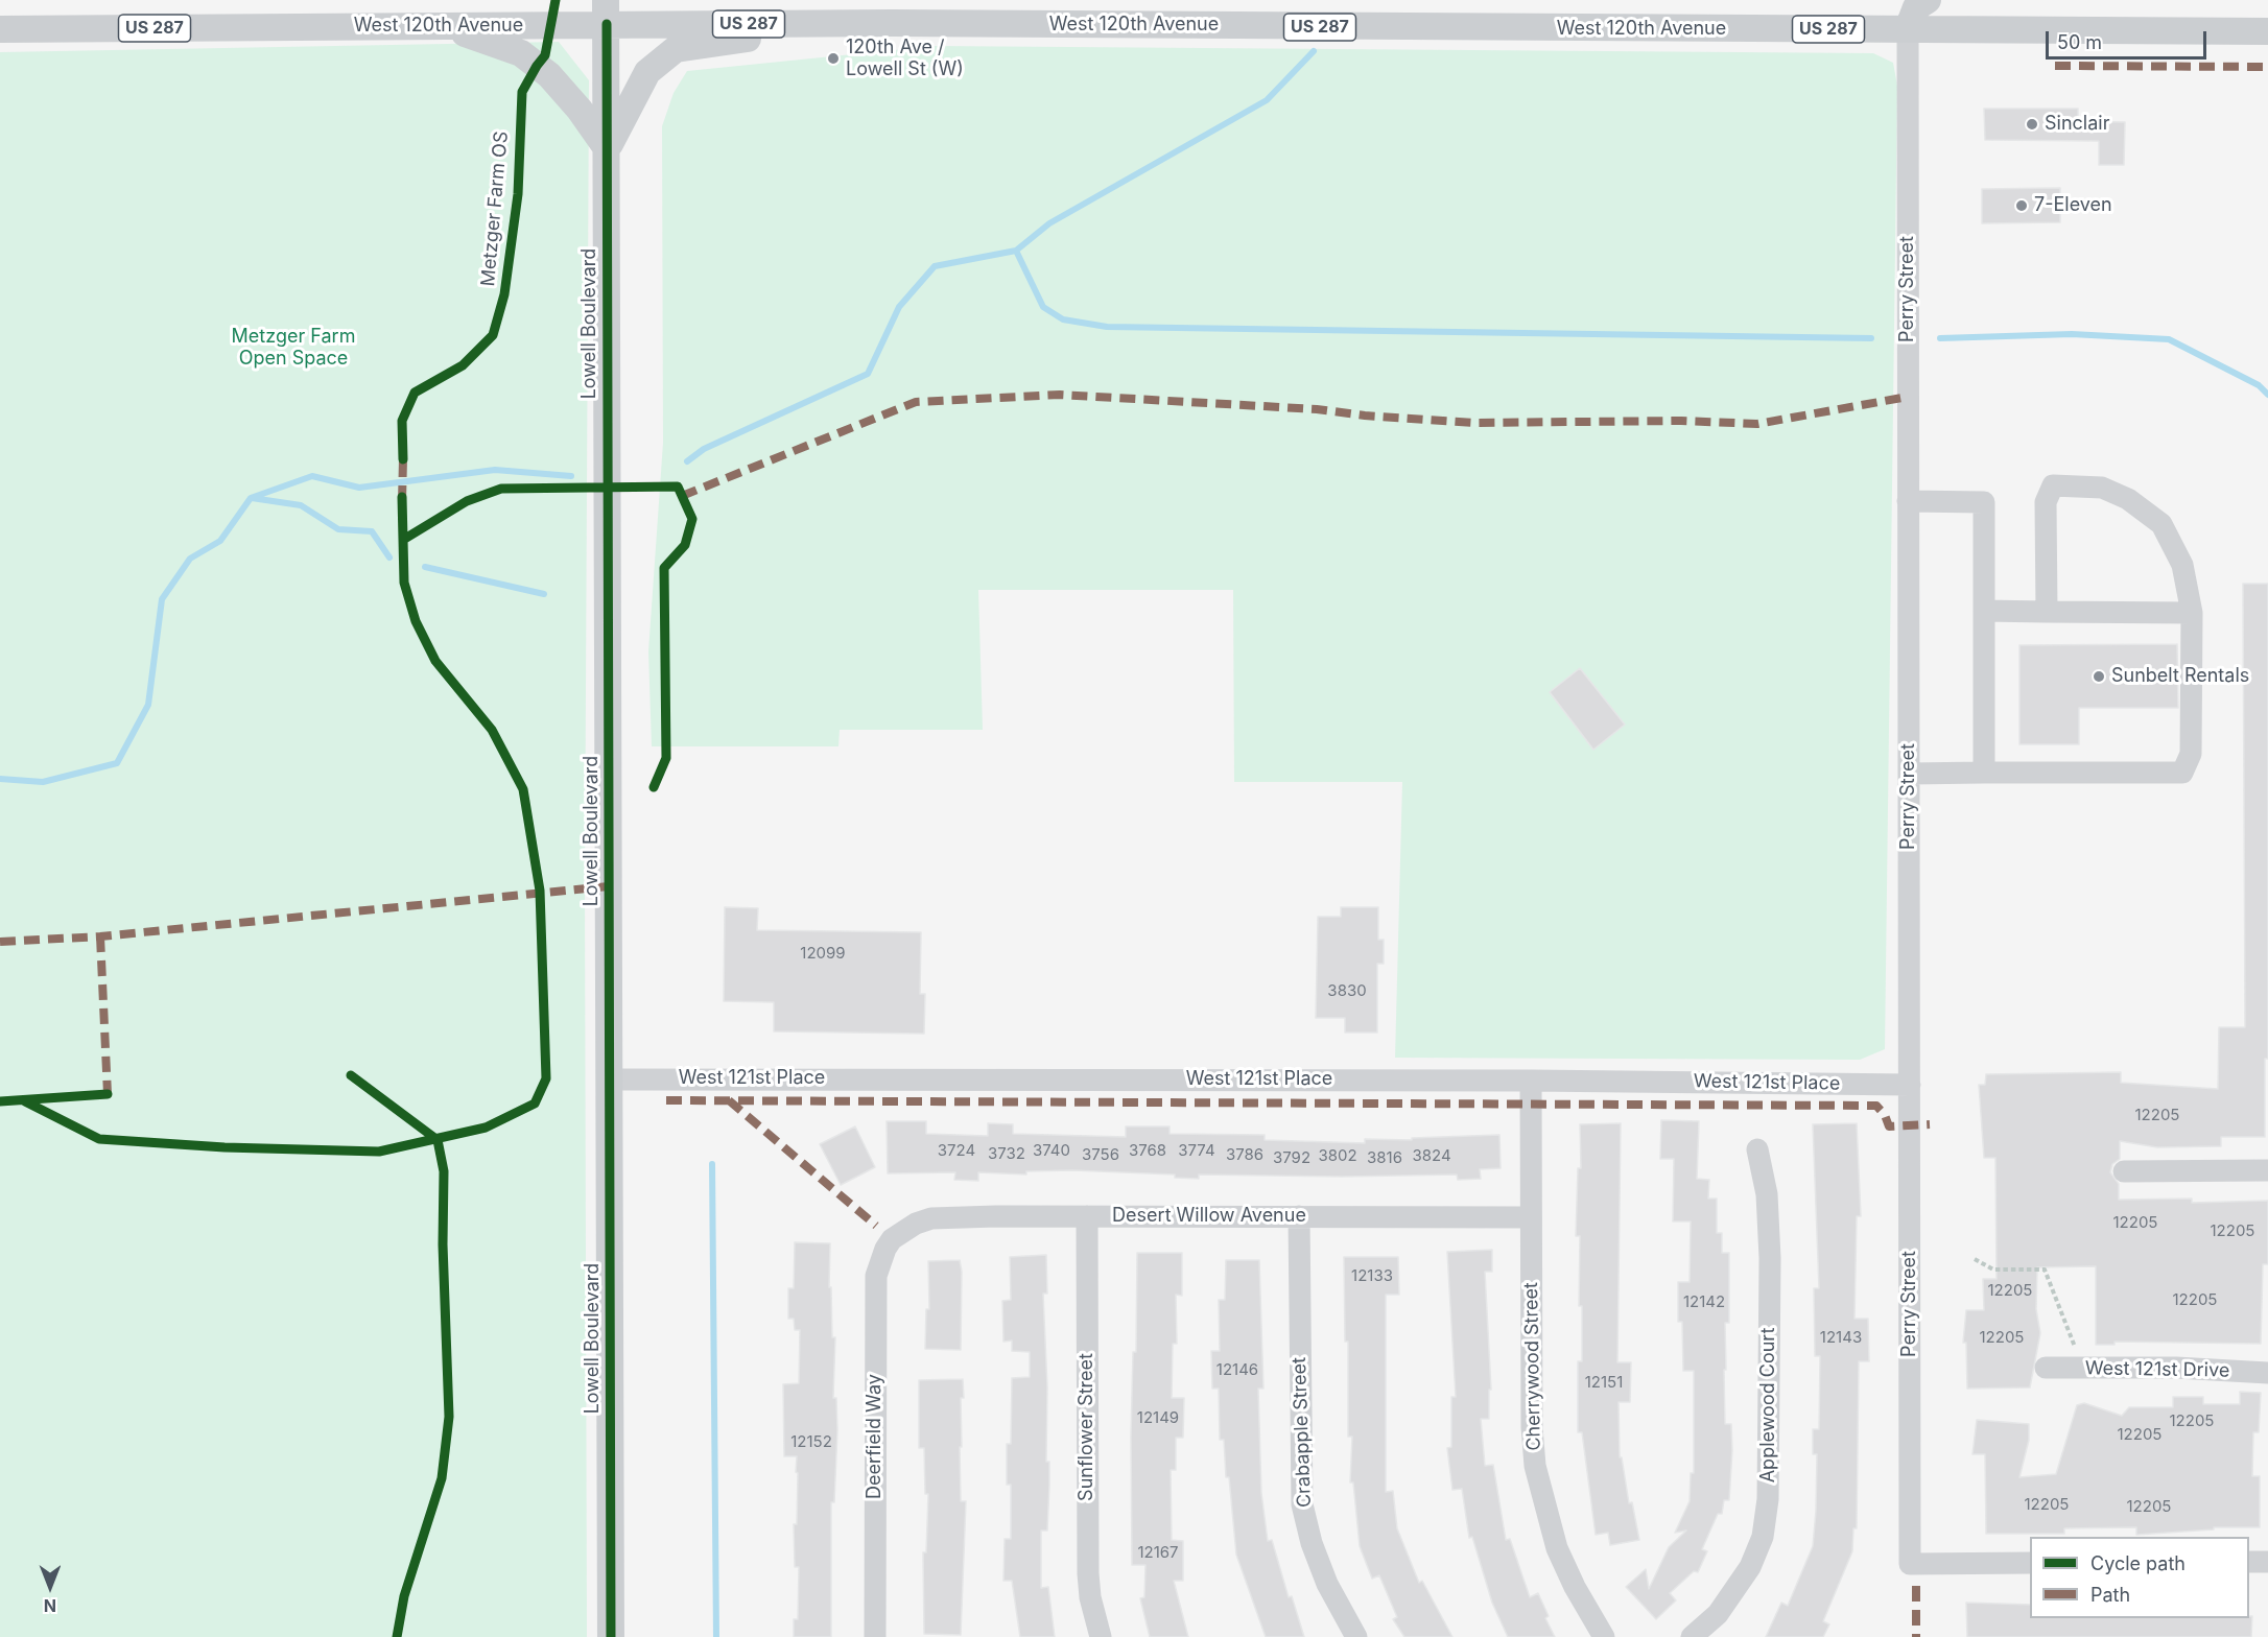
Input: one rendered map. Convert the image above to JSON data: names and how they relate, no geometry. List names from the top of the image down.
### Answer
{
  "streets": {
    "main road": ["US 287", "West 120th Avenue", "Lowell Boulevard"],
    "street": [
      "Perry Street",
      "West 121st Place",
      "Desert Willow Avenue",
      "Cherrywood Street",
      "West 121st Drive",
      "Applewood Court",
      "Sunflower Street",
      "Crabapple Street",
      "Deerfield Way"
    ],
    "cycle path": ["Metzger Farm OS"]
  },
  "crossings": [
    ["West 120th Avenue", "Perry Street"],
    ["West 120th Avenue", "Lowell Boulevard"],
    ["Perry Street", "West 121st Place"],
    ["Lowell Boulevard", "West 121st Place"],
    ["West 121st Place", "Cherrywood Street"],
    ["Desert Willow Avenue", "Cherrywood Street"],
    ["Desert Willow Avenue", "Sunflower Street"],
    ["Desert Willow Avenue", "Crabapple Street"],
    ["Desert Willow Avenue", "Deerfield Way"]
  ],
  "parks": ["Metzger Farm Open Space"],
  "places": [
    "120th Ave / Lowell St (W)",
    "Sinclair",
    "7-Eleven",
    "Sunbelt Rentals"
  ],
  "house_numbers": [
    "12099",
    "3830",
    "12205",
    "3724",
    "3740",
    "3768",
    "3774",
    "3732",
    "3756",
    "3786",
    "3802",
    "3824",
    "3792",
    "3816",
    "12205",
    "12205",
    "12133",
    "12205",
    "12205",
    "12142",
    "12143",
    "12205",
    "12146",
    "12151",
    "12149",
    "12205",
    "12205",
    "12152",
    "12205",
    "12205",
    "12167"
  ],
  "legend": ["Cycle path", "Path"],
  "scale_bar": "50 m",
  "north": "bottom"
}
